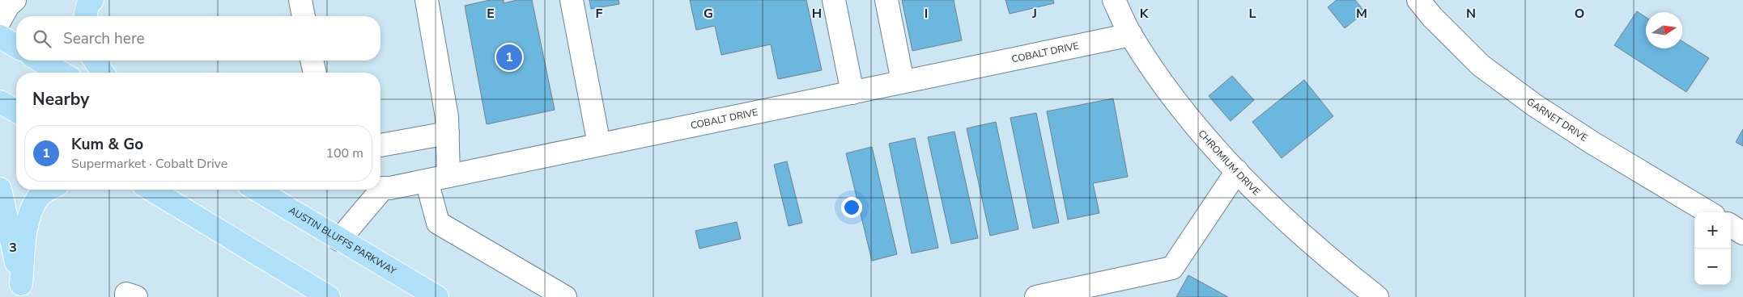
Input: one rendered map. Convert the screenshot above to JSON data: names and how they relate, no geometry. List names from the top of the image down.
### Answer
{
  "streets": {
    "main road": ["AUSTIN BLUFFS PARKWAY"],
    "street": ["COBALT DRIVE", "GARNET DRIVE", "CHROMIUM DRIVE"]
  },
  "crossings": [
    ["COBALT DRIVE", "CHROMIUM DRIVE"],
    ["COBALT DRIVE", "AUSTIN BLUFFS PARKWAY"]
  ],
  "north": "right",
  "page": {
    "search": "Search here",
    "pins": "1",
    "heading": "Nearby",
    "list": [
      {
        "mark": "1",
        "name": "Kum & Go",
        "note": "Supermarket · Cobalt Drive",
        "value": "100 m"
      }
    ],
    "map_buttons": ["+", "−"]
  },
  "grid": {
    "columns": [
      "E",
      "F",
      "G",
      "H",
      "I",
      "J",
      "K",
      "L",
      "M",
      "N",
      "O"
    ],
    "rows": ["3"]
  }
}
